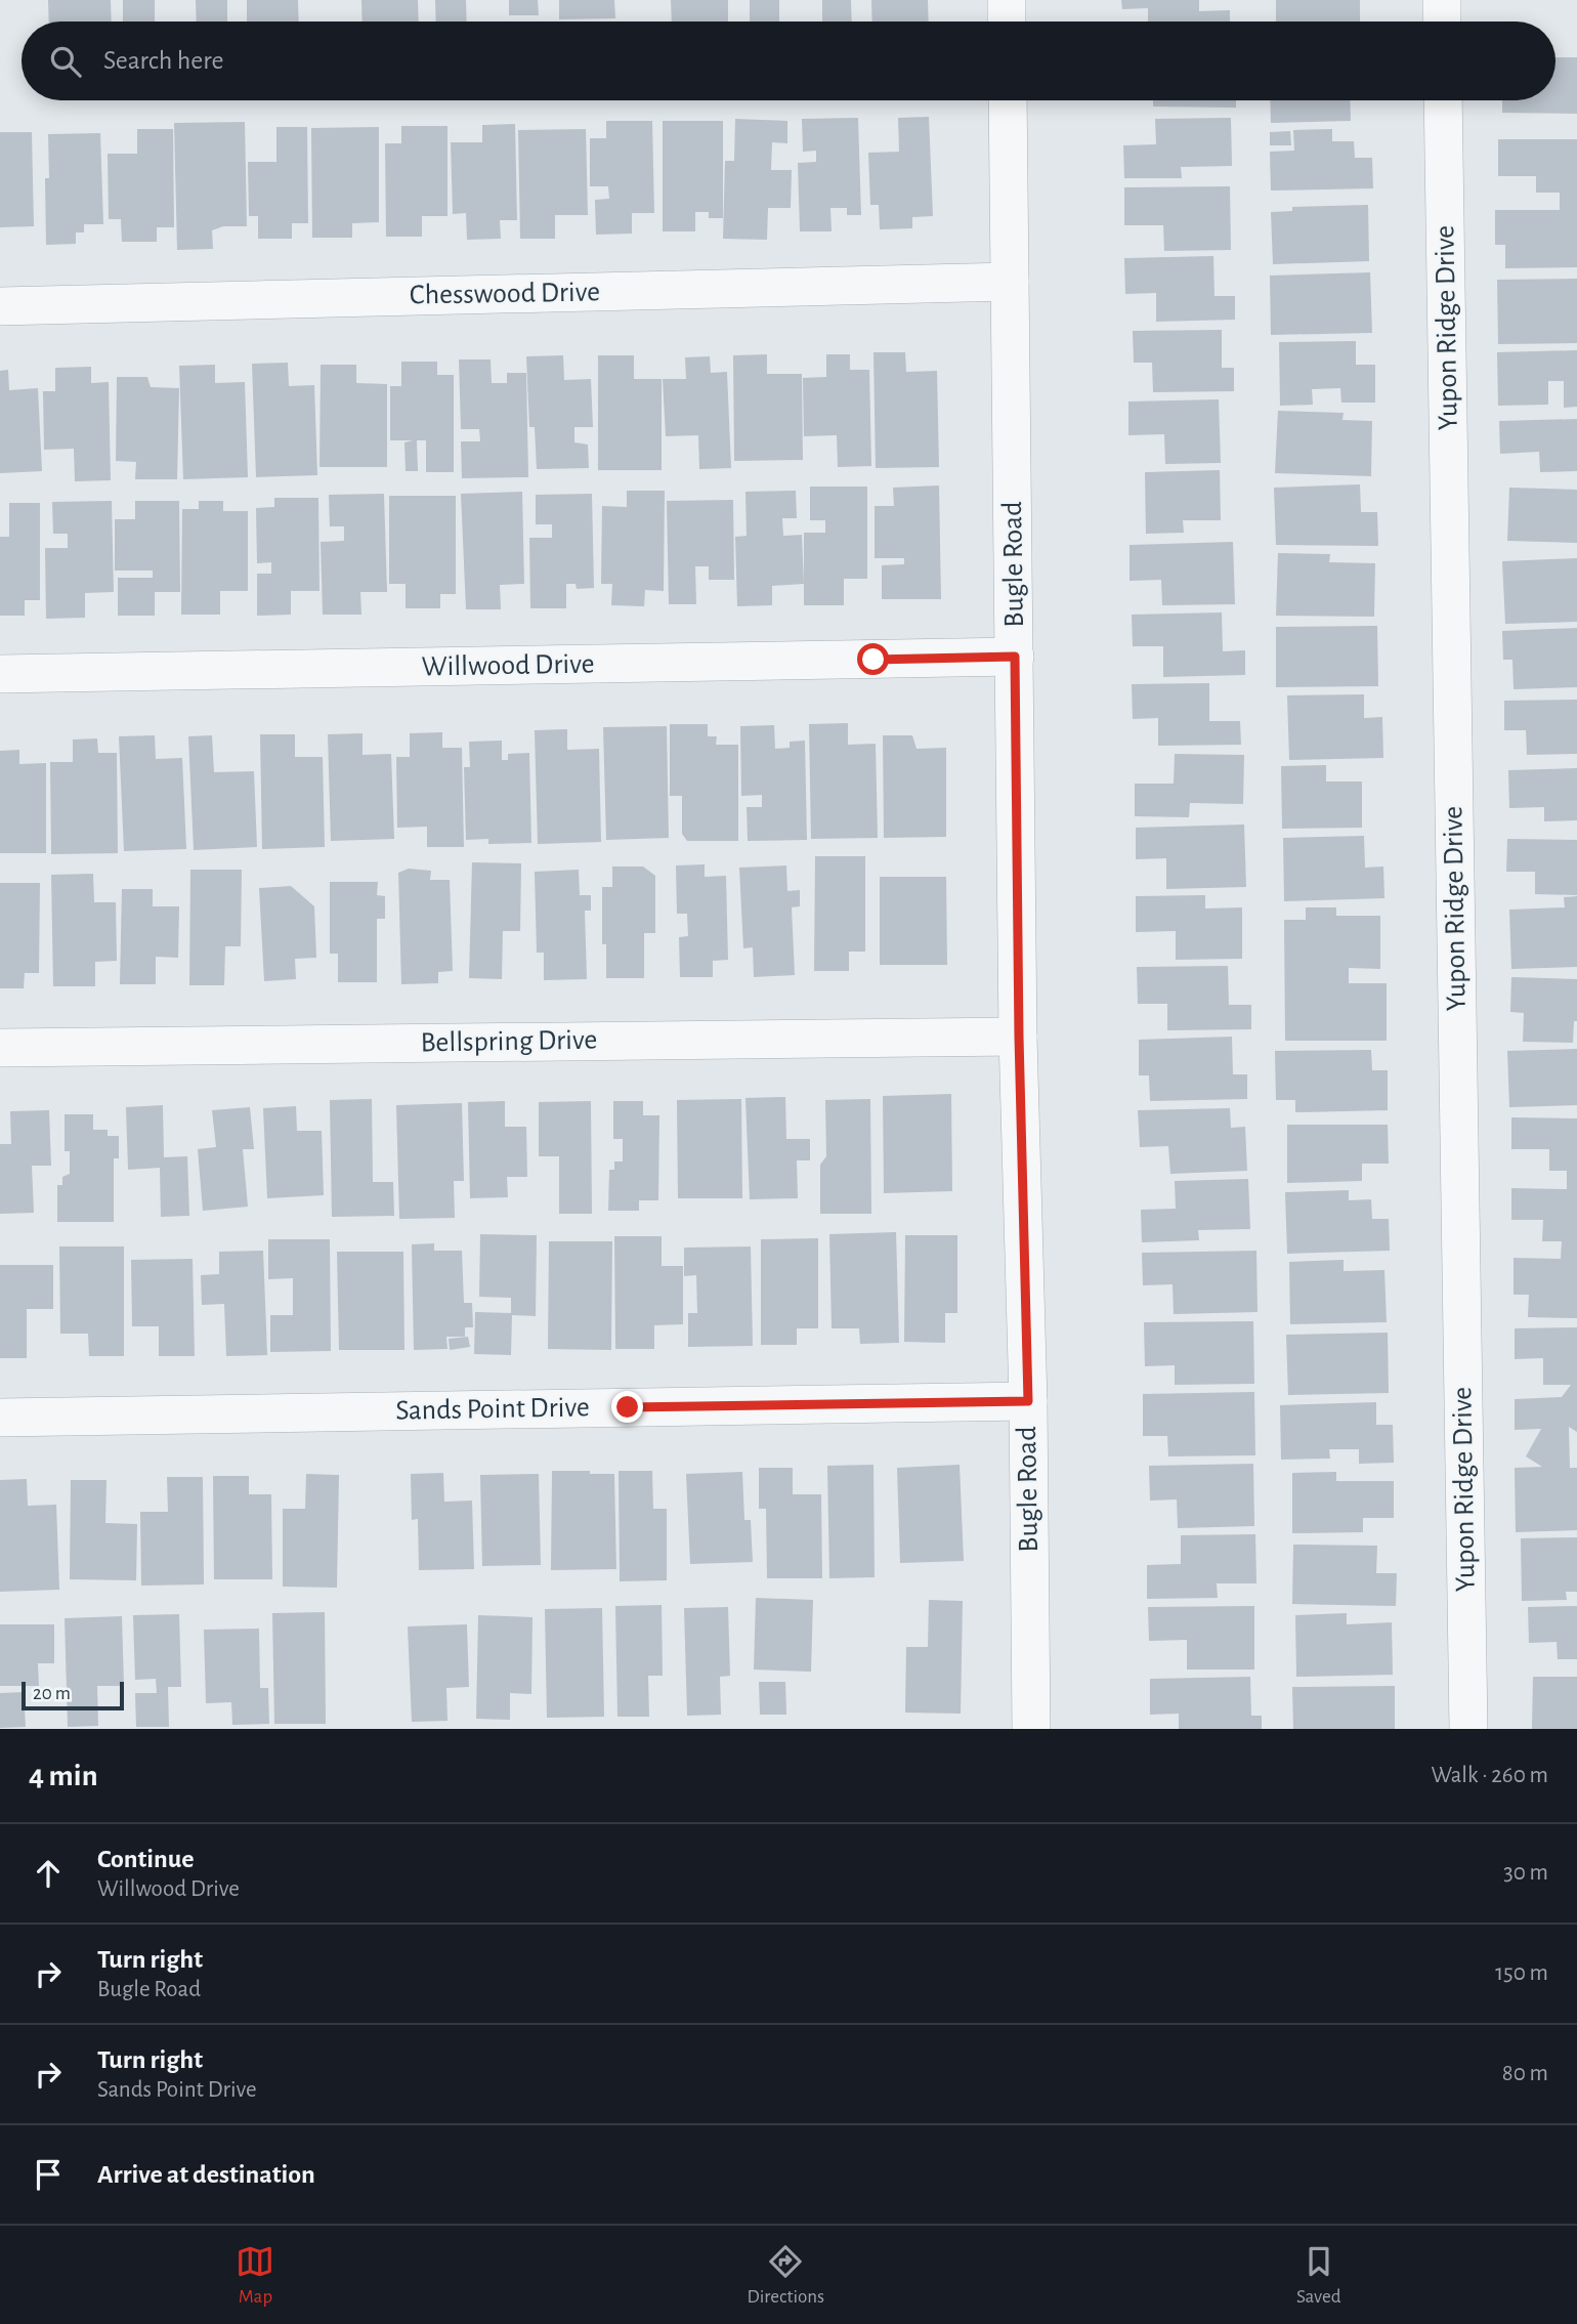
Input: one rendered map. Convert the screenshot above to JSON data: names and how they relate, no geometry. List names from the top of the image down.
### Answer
{
  "streets": {
    "street": [
      "Chesswood Drive",
      "Yupon Ridge Drive",
      "Bugle Road",
      "Willwood Drive",
      "Bellspring Drive",
      "Sands Point Drive"
    ]
  },
  "crossings": [
    ["Chesswood Drive", "Bugle Road"],
    ["Bugle Road", "Willwood Drive"],
    ["Bugle Road", "Bellspring Drive"],
    ["Bugle Road", "Sands Point Drive"]
  ],
  "scale_bar": "20 m",
  "page": {
    "search": "Search here",
    "scale": "20 m",
    "heading": ["4 min", "Walk · 260 m"],
    "list": [
      ["Continue", "Willwood Drive", "30 m"],
      ["Turn right", "Bugle Road", "150 m"],
      ["Turn right", "Sands Point Drive", "80 m"],
      "Arrive at destination"
    ],
    "nav": ["Map", "Directions", "Saved"]
  }
}
